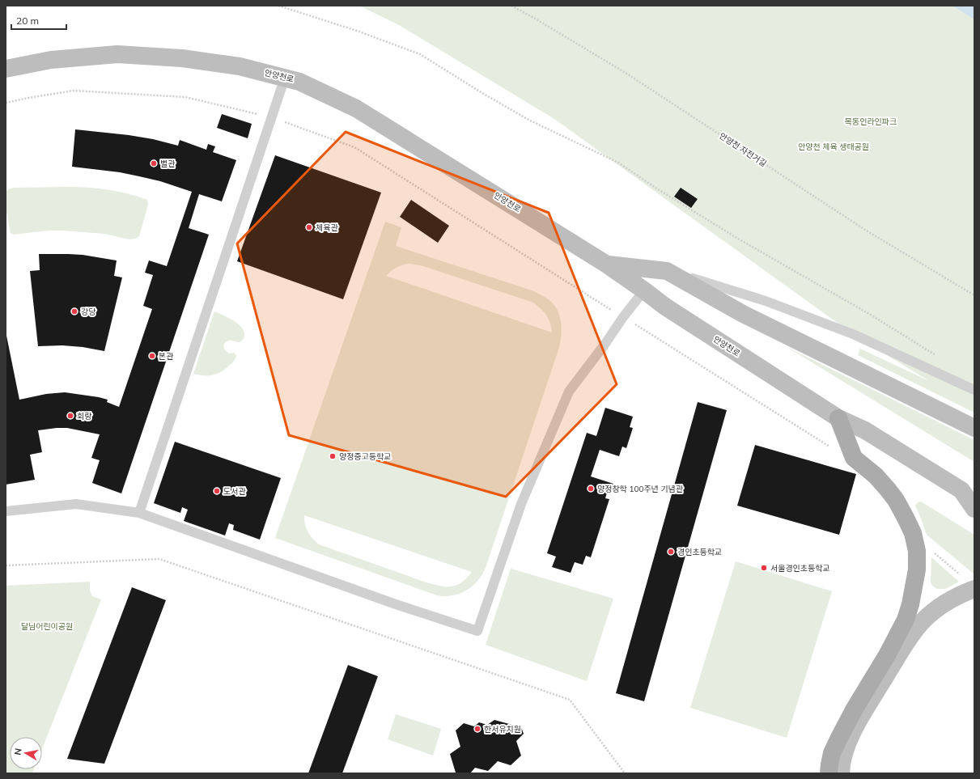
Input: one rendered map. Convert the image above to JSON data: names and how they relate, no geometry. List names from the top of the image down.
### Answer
{
  "streets": {
    "main road": ["안양천로"],
    "path": ["안양천 자전거길"]
  },
  "parks": ["목동인라인파크", "안양천 체육 생태공원", "달님어린이공원"],
  "places": [
    "별관",
    "체육관",
    "강당",
    "본관",
    "회랑",
    "양정중고등학교",
    "양정창학 100주년 기념관",
    "도서관",
    "경인초등학교",
    "서울경인초등학교",
    "한서유치원"
  ],
  "scale_bar": "20 m",
  "north": "left"
}
